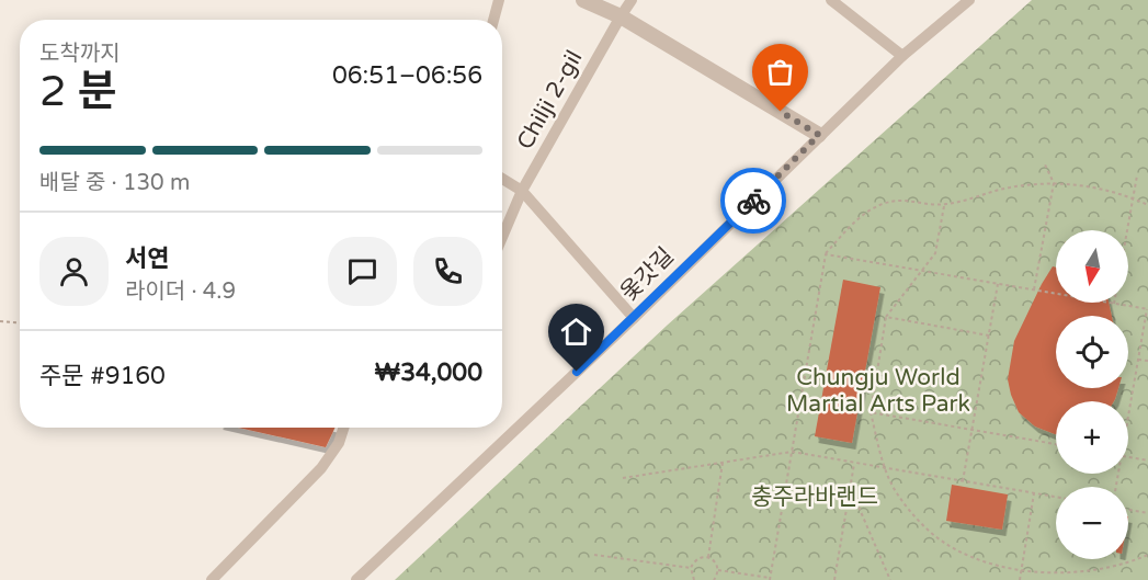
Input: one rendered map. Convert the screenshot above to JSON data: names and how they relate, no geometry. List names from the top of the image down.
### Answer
{
  "streets": {
    "street": ["Chilji 2-gil", "옻갓길"]
  },
  "parks": ["Chungju World Martial Arts Park", "충주라바랜드"],
  "north": "bottom",
  "page": {
    "heading": ["2 분", "도착까지", "06:51–06:56"],
    "panel": [
      "서연",
      "라이더 · 4.9",
      "주문 #9160",
      "₩34,000"
    ],
    "bar": "배달 중 · 130 m",
    "map_buttons": ["+", "−"]
  }
}
